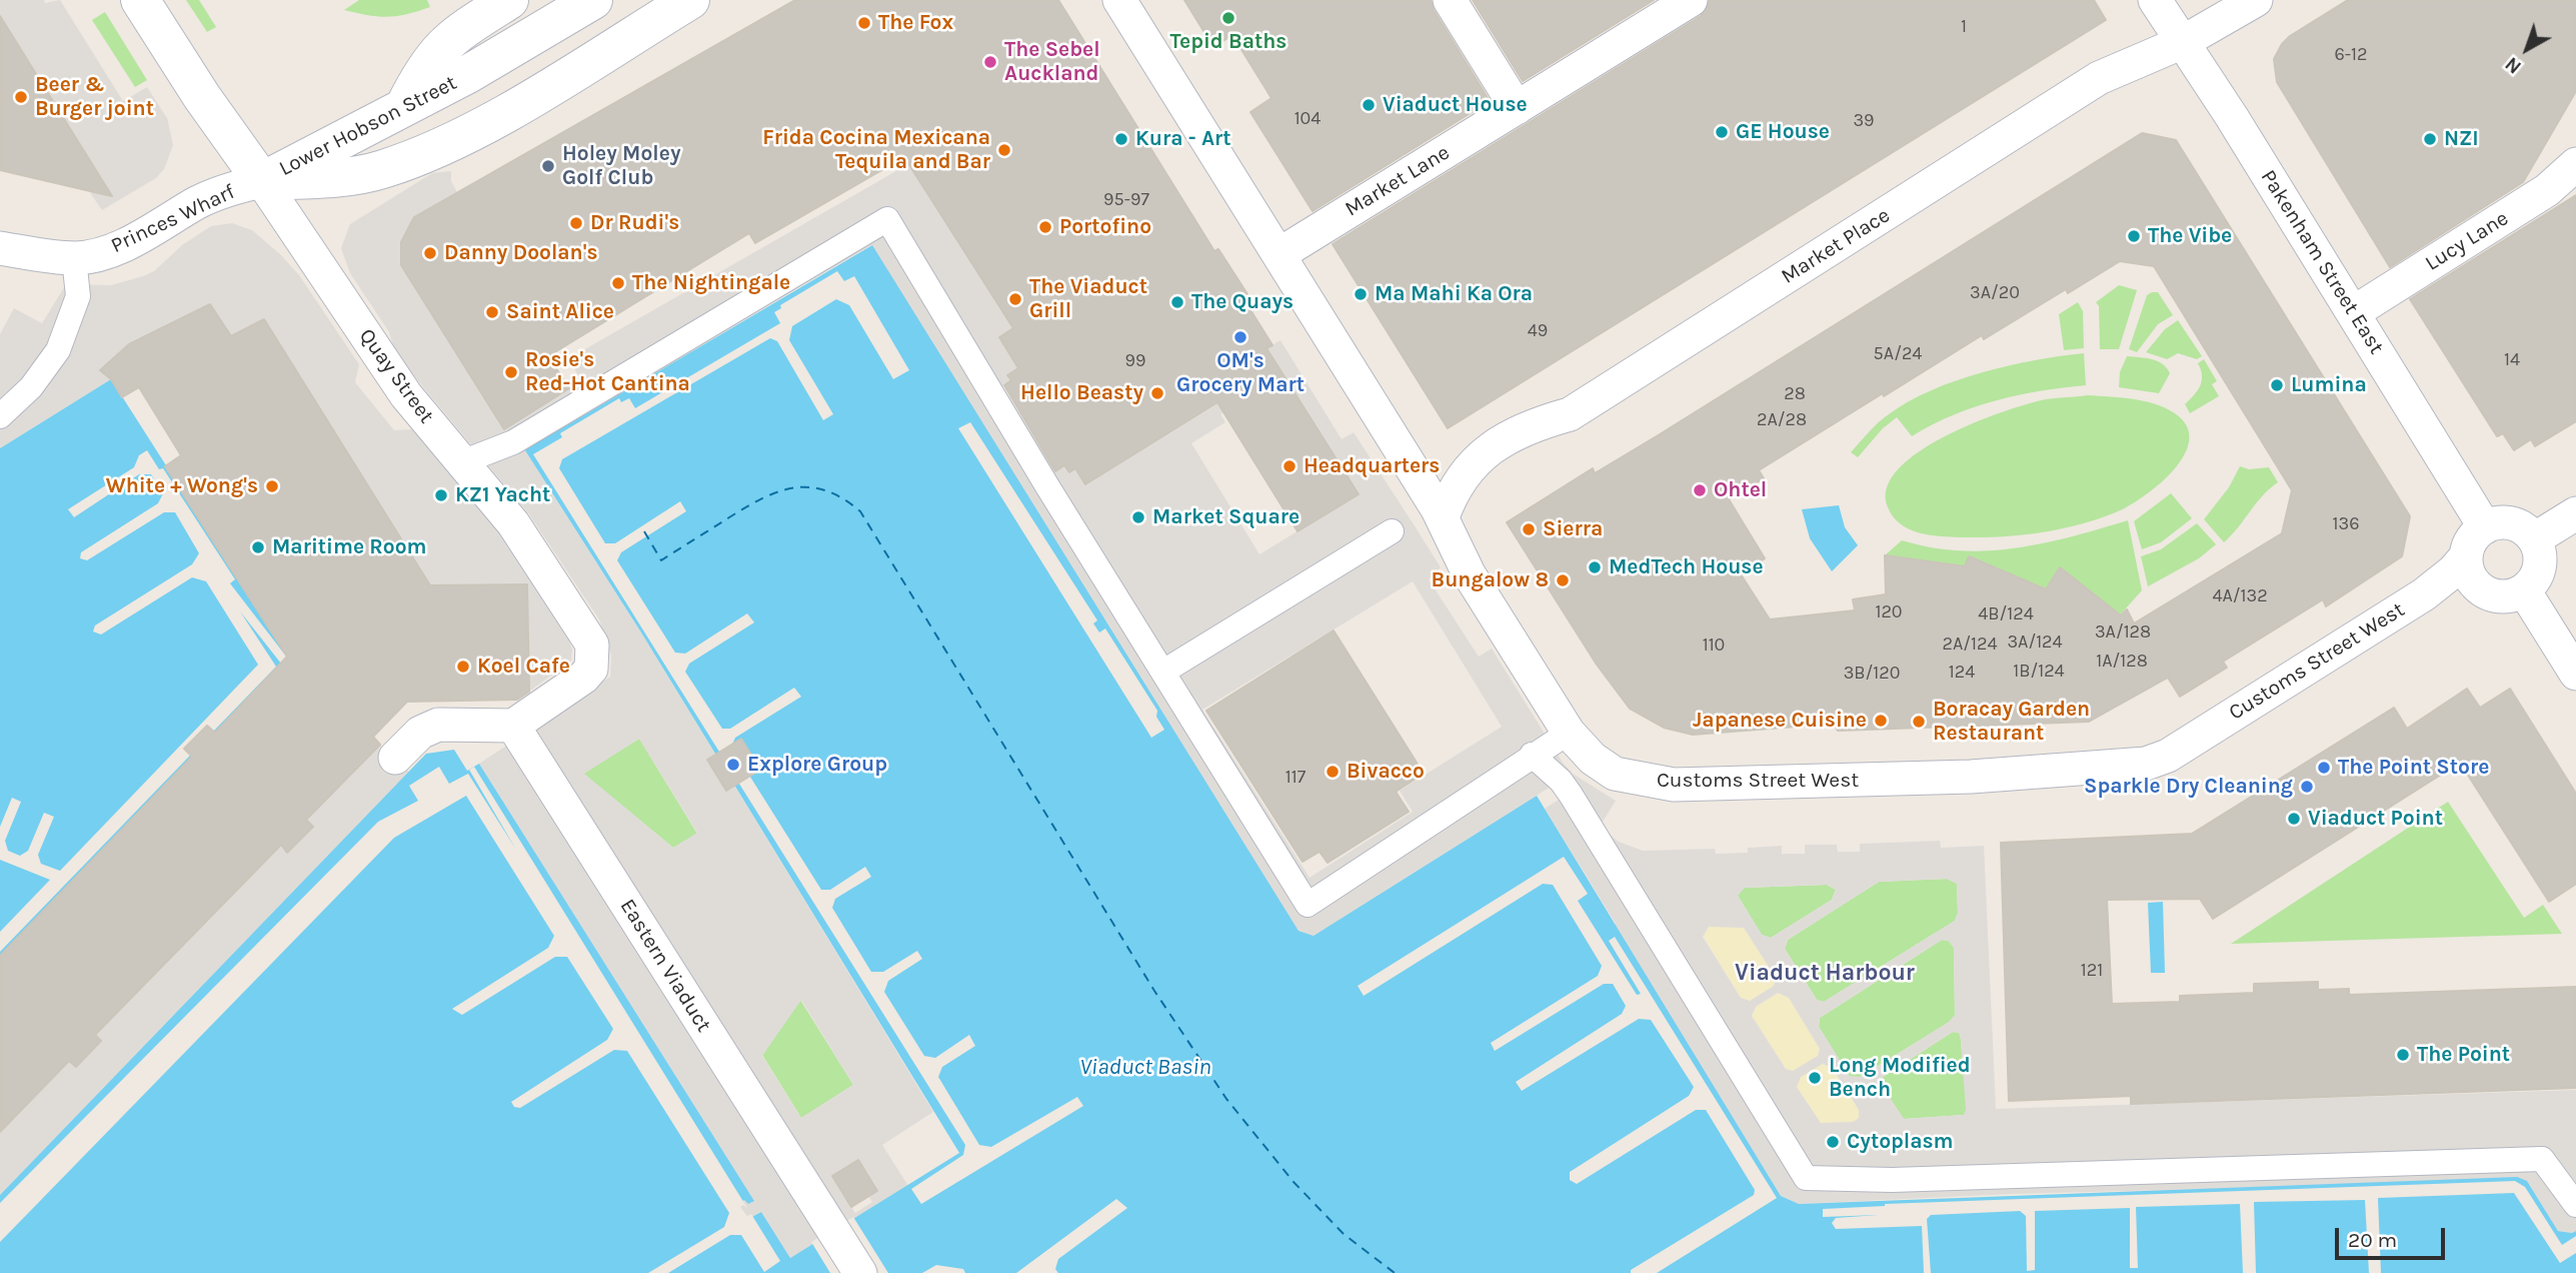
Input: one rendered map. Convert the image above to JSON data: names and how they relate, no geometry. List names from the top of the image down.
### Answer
{
  "streets": {
    "main road": ["Lower Hobson Street", "Quay Street"],
    "street": [
      "Market Lane",
      "Princes Wharf",
      "Lucy Lane",
      "Market Place",
      "Pakenham Street East",
      "Customs Street West",
      "Eastern Viaduct"
    ]
  },
  "crossings": [
    ["Lower Hobson Street", "Princes Wharf"],
    ["Lower Hobson Street", "Quay Street"],
    ["Market Lane", "Customs Street West"],
    ["Princes Wharf", "Quay Street"],
    ["Lucy Lane", "Pakenham Street East"],
    ["Market Place", "Pakenham Street East"],
    ["Market Place", "Customs Street West"],
    ["Pakenham Street East", "Customs Street West"],
    ["Quay Street", "Eastern Viaduct"]
  ],
  "districts": ["Viaduct Harbour"],
  "water": ["Viaduct Basin"],
  "places": [
    "Tepid Baths",
    "The Fox",
    "The Sebel Auckland",
    "Beer & Burger joint",
    "Viaduct House",
    "GE House",
    "Kura - Art",
    "NZI",
    "Frida Cocina Mexicana Tequila and Bar",
    "Holey Moley Golf Club",
    "Dr Rudi's",
    "Portofino",
    "The Vibe",
    "Danny Doolan's",
    "The Nightingale",
    "Ma Mahi Ka Ora",
    "The Viaduct Grill",
    "The Quays",
    "Saint Alice",
    "OM's Grocery Mart",
    "Rosie's Red-Hot Cantina",
    "Lumina",
    "Hello Beasty",
    "Headquarters",
    "White + Wong's",
    "Ohtel",
    "KZ1 Yacht",
    "Market Square",
    "Sierra",
    "Maritime Room",
    "MedTech House",
    "Bungalow 8",
    "Koel Cafe",
    "Japanese Cuisine",
    "Boracay Garden Restaurant",
    "Explore Group",
    "The Point Store",
    "Bivacco",
    "Sparkle Dry Cleaning",
    "Viaduct Point",
    "The Point",
    "Long Modified Bench",
    "Cytoplasm"
  ],
  "house_numbers": [
    "1",
    "6-12",
    "104",
    "39",
    "95-97",
    "3A/20",
    "49",
    "5A/24",
    "14",
    "99",
    "28",
    "2A/28",
    "136",
    "4A/132",
    "120",
    "4B/124",
    "3A/128",
    "3A/124",
    "2A/124",
    "110",
    "1A/128",
    "1B/124",
    "124",
    "3B/120",
    "117",
    "121"
  ],
  "scale_bar": "20 m",
  "north": "bottom left"
}
